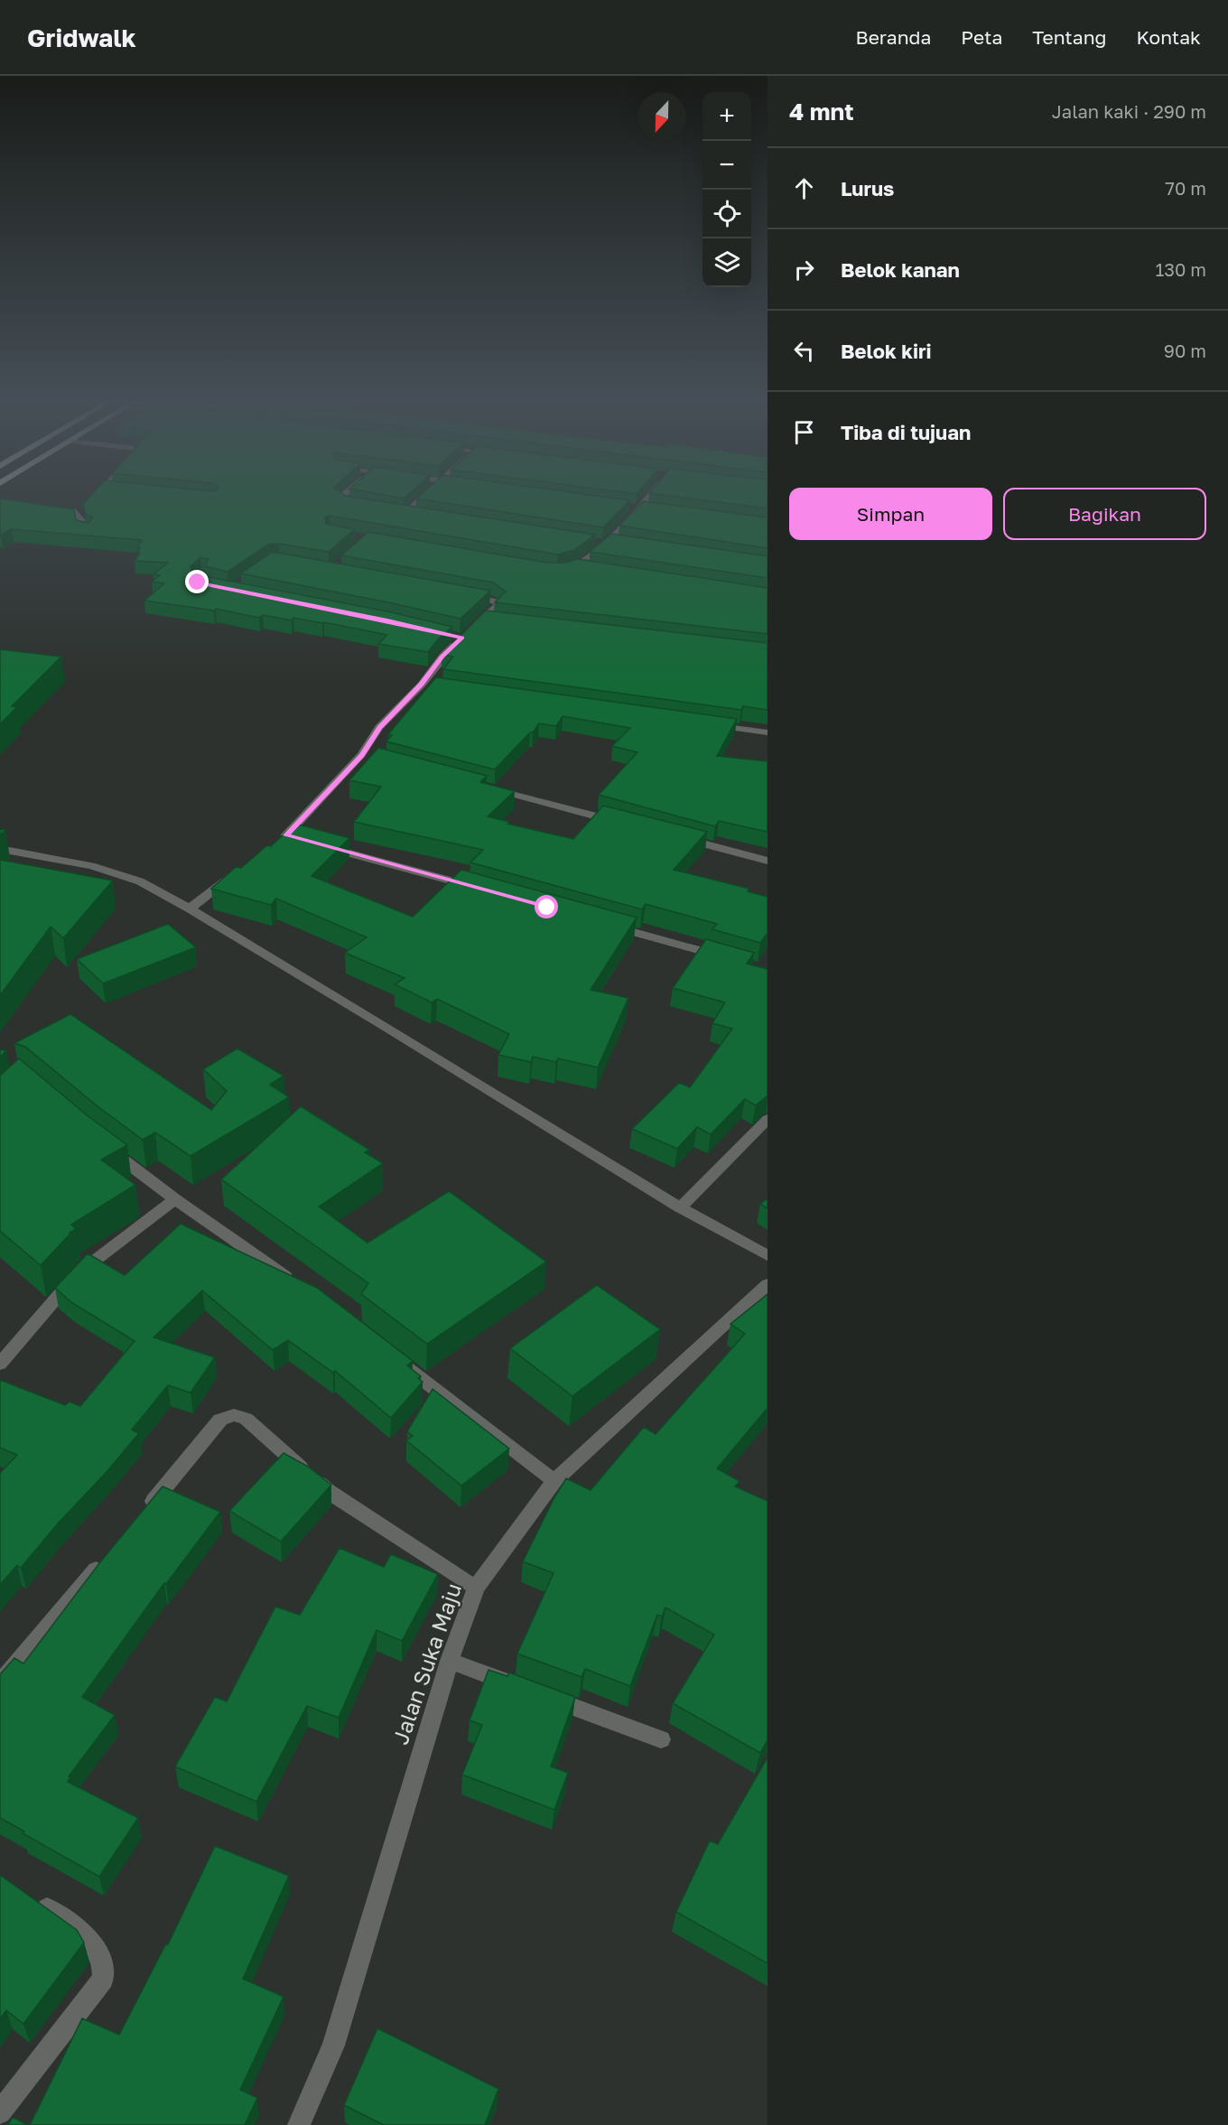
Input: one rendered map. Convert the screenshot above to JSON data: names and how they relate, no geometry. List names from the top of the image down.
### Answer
{
  "streets": {
    "street": ["Jalan Suka Maju"]
  },
  "north": "bottom",
  "page": {
    "header": "Gridwalk",
    "nav": [
      "Beranda",
      "Peta",
      "Tentang",
      "Kontak"
    ],
    "heading": ["4 mnt", "Jalan kaki · 290 m"],
    "map_buttons": ["+", "−"],
    "list": [
      ["Lurus", "70 m"],
      ["Belok kanan", "130 m"],
      ["Belok kiri", "90 m"],
      "Tiba di tujuan"
    ],
    "buttons": ["Simpan", "Bagikan"]
  }
}
